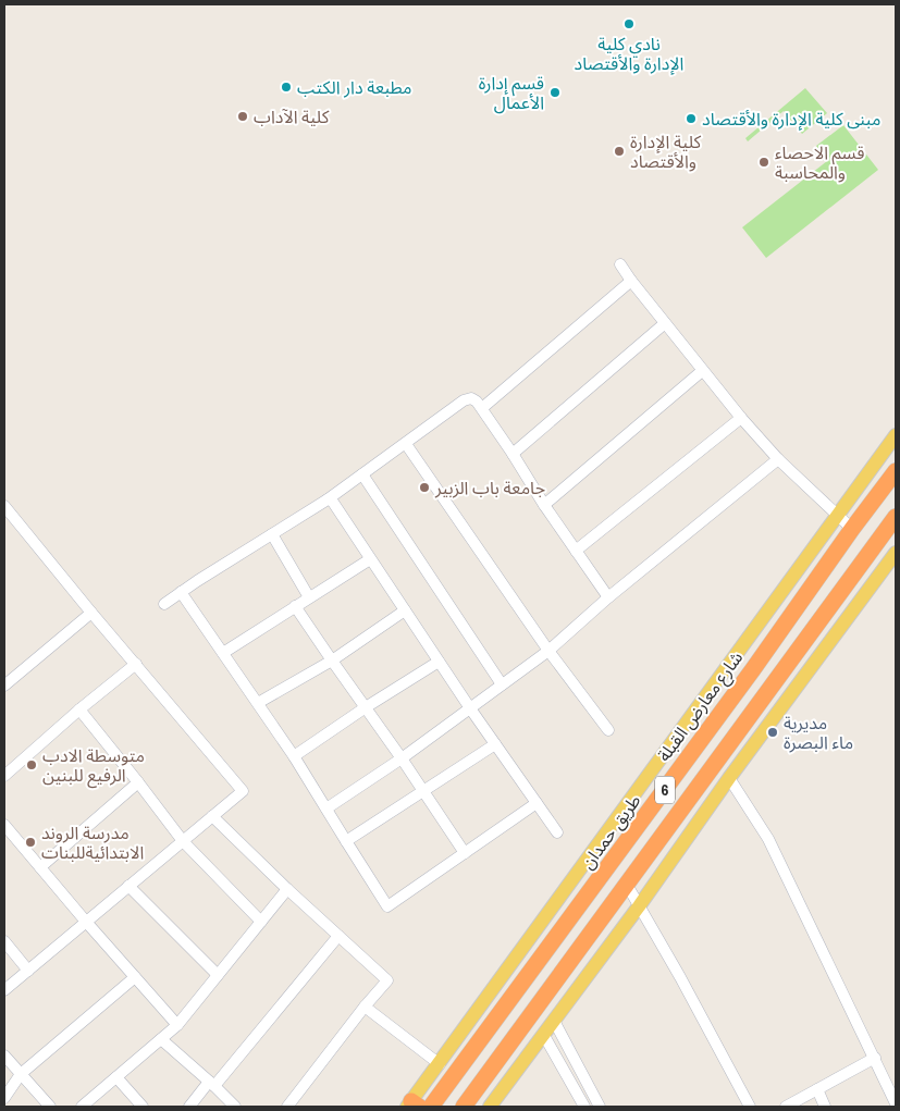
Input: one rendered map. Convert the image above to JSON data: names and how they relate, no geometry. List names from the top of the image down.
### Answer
{
  "streets": {
    "highway": ["6", "طريق حمدان"],
    "main road": ["شارع معارض القبلة"]
  },
  "places": [
    "نادي كلية الإدارة والأقتصاد",
    "مطبعة دار الكتب",
    "قسم إدارة الأعمال",
    "كلية الآداب",
    "مبنى كلية الإدارة والأقتصاد",
    "كلية الإدارة والأقتصاد",
    "قسم الاحصاء والمحاسبة",
    "جامعة باب الزبير",
    "مديرية ماء البصرة",
    "متوسطة الادب الرفيع للبنين",
    "مدرسة الروند الابتدائيةللبنات"
  ]
}
